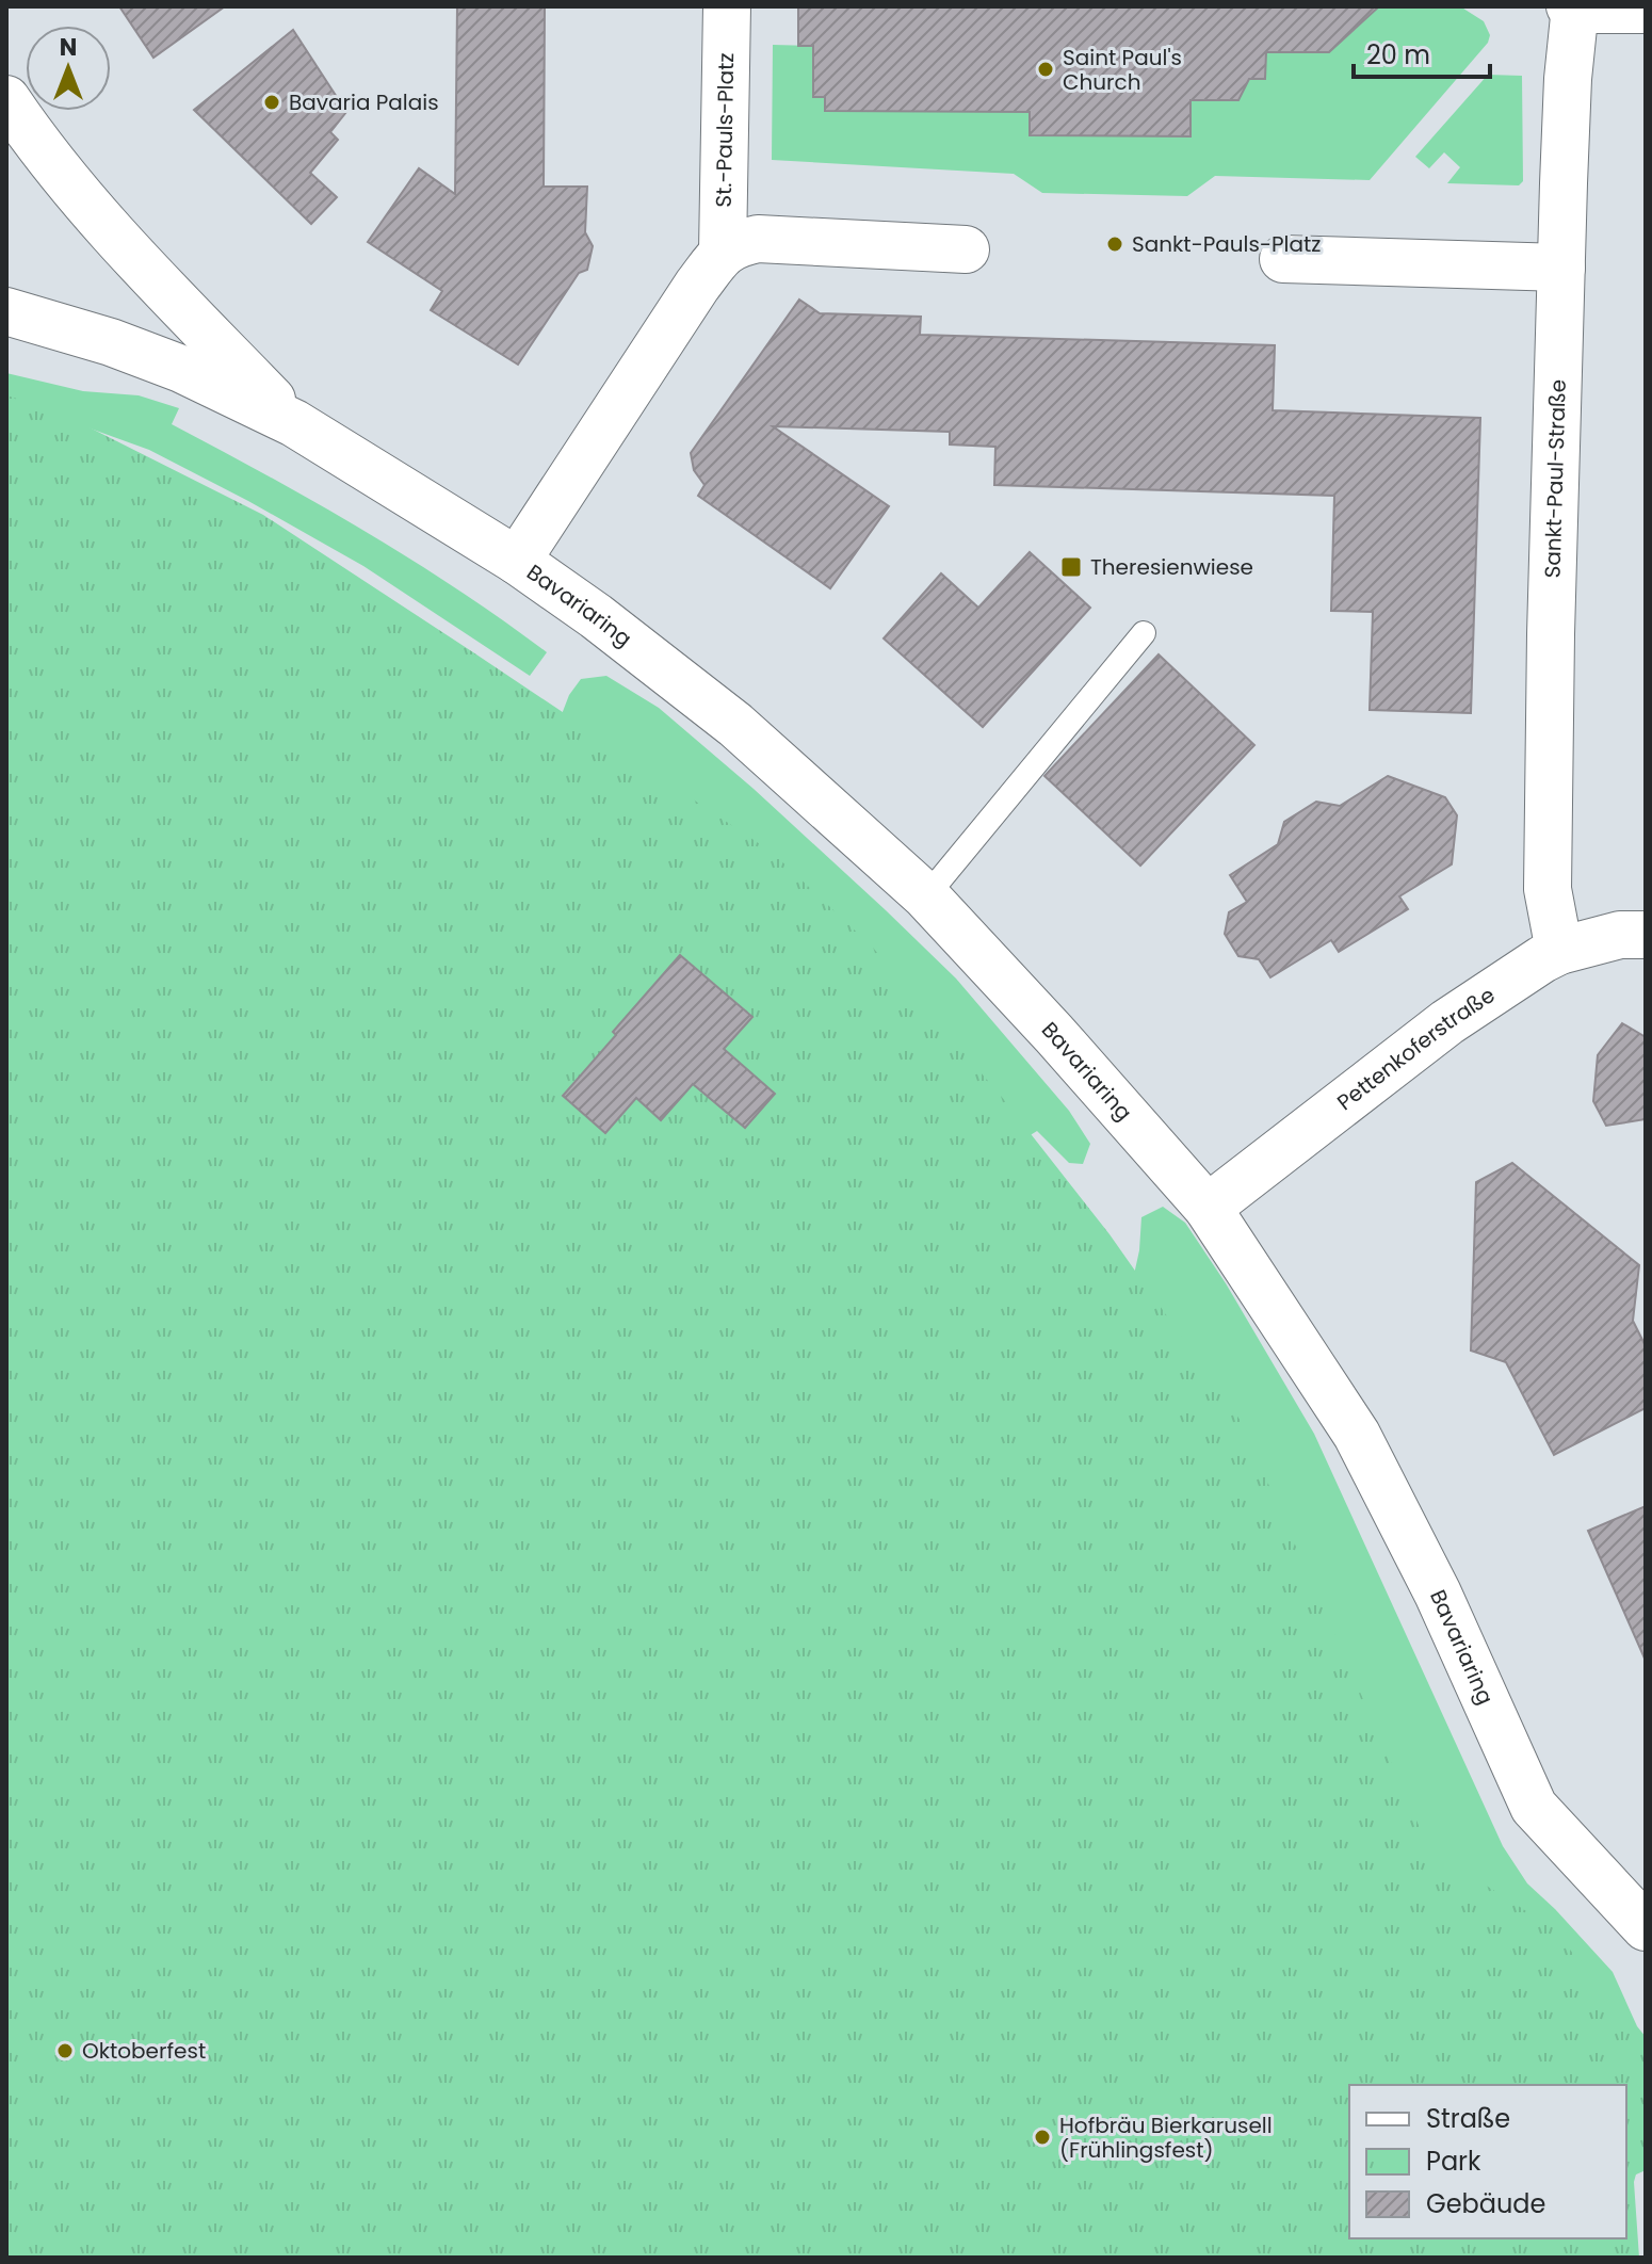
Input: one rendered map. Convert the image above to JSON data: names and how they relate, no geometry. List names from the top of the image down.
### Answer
{
  "streets": {
    "street": [
      "St.-Pauls-Platz",
      "Sankt-Paul-Straße",
      "Bavariaring",
      "Pettenkoferstraße"
    ]
  },
  "crossings": [
    ["Sankt-Paul-Straße", "Pettenkoferstraße"],
    ["Bavariaring", "Pettenkoferstraße"]
  ],
  "places": {
    "other": [
      "Saint Paul's Church",
      "Bavaria Palais",
      "Sankt-Pauls-Platz",
      "Oktoberfest",
      "Hofbräu Bierkarusell (Frühlingsfest)"
    ],
    "transit": ["Theresienwiese"]
  },
  "legend": ["Straße", "Park", "Gebäude"],
  "scale_bar": "20 m",
  "north": "top"
}
